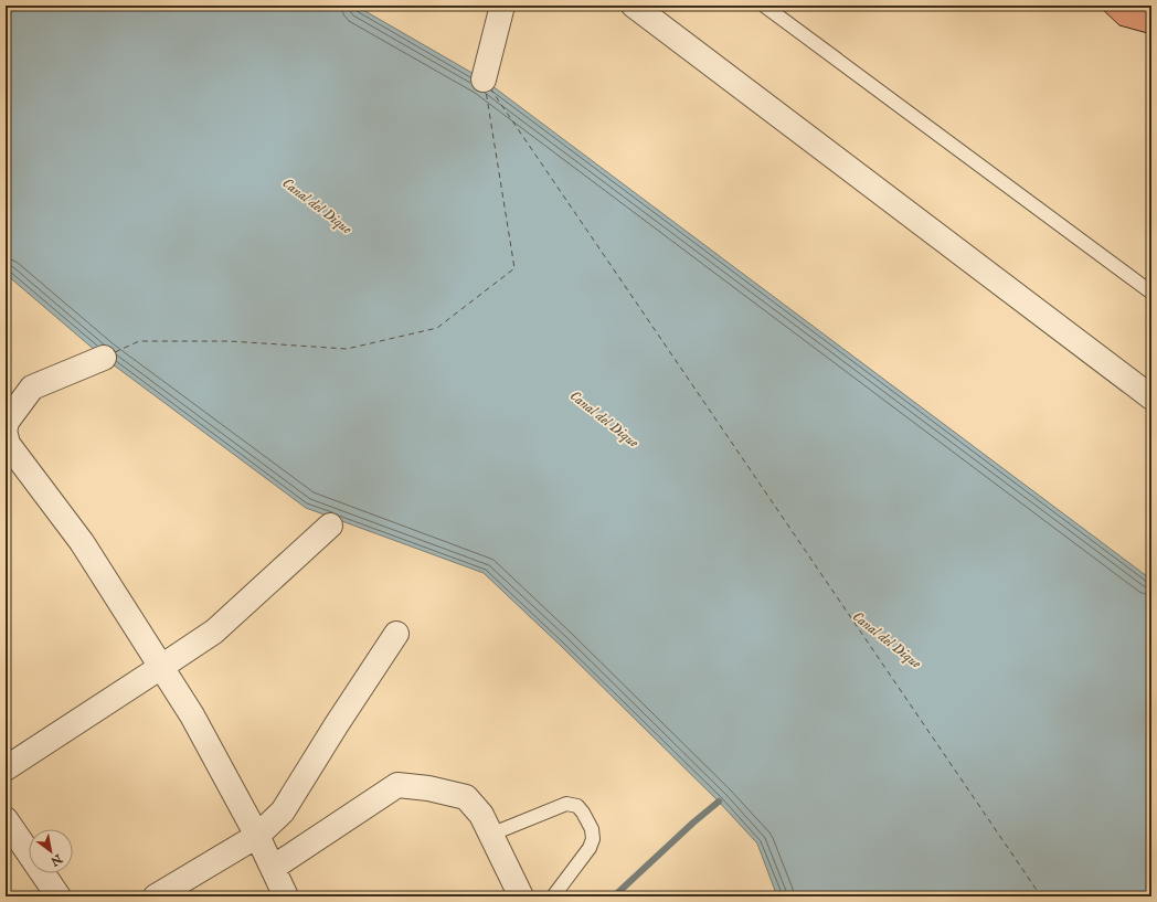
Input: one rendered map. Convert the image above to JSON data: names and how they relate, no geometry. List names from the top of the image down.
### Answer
{
  "water": ["Canal del Dique"],
  "north": "bottom right"
}
